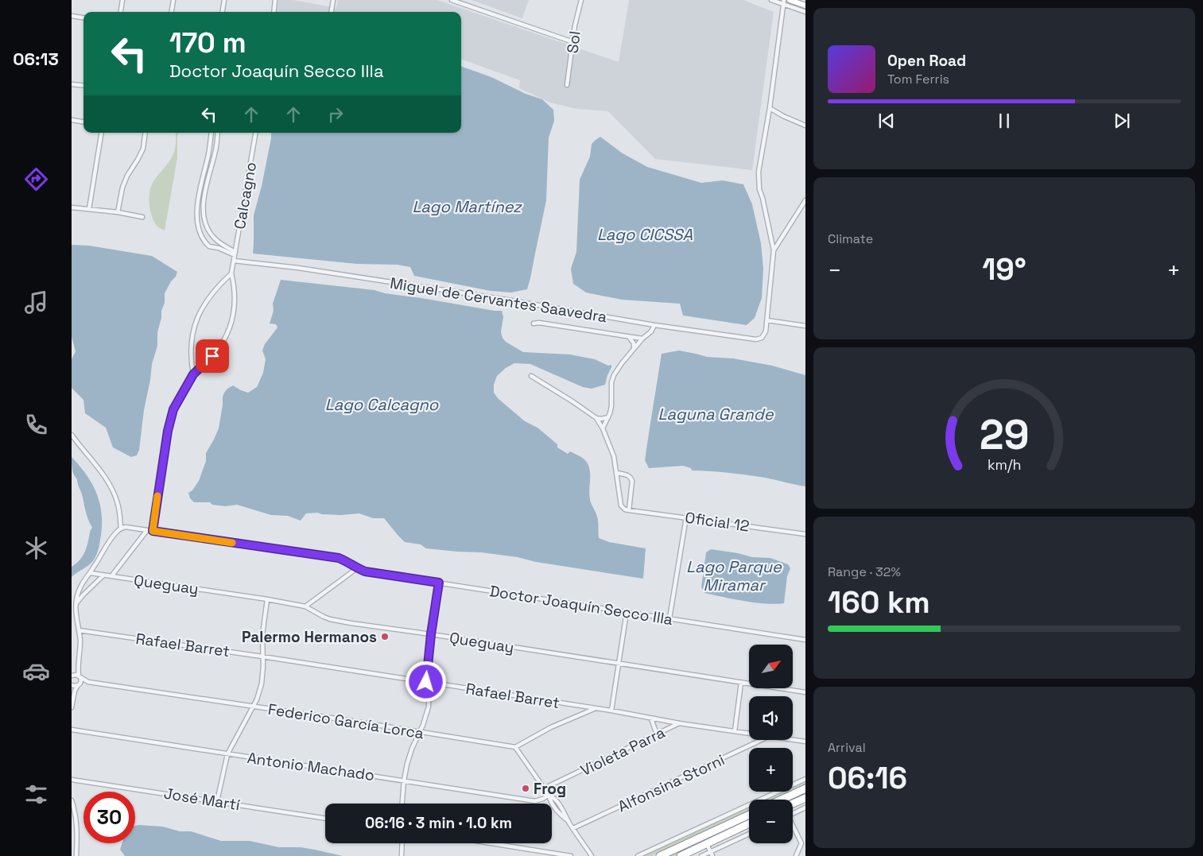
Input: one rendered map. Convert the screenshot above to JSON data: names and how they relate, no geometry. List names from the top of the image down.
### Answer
{
  "streets": {
    "street": [
      "Sol",
      "Calcagno",
      "Miguel de Cervantes Saavedra",
      "Oficial 12",
      "Queguay",
      "Doctor Joaquín Secco Illa",
      "Rafael Barret",
      "Federico García Lorca",
      "Violeta Parra",
      "Antonio Machado",
      "Alfonsina Storni",
      "José Martí"
    ]
  },
  "crossings": [
    ["Calcagno", "Miguel de Cervantes Saavedra"],
    ["Rafael Barret", "Violeta Parra"]
  ],
  "water": [
    "Lago Martínez",
    "Lago CICSSA",
    "Lago Calcagno",
    "Laguna Grande",
    "Lago Parque Miramar"
  ],
  "places": ["Palermo Hermanos", "Frog"],
  "north": "top right",
  "page": {
    "tabs": "06:13",
    "turn": ["170 m", "Doctor Joaquín Secco Illa"],
    "song": ["Open Road", "Tom Ferris"],
    "tile": [
      "Climate",
      ["Range · 32%", "160 km"],
      ["Arrival", "06:16"]
    ],
    "heat": ["−", "19°", "+"],
    "map_buttons": ["+", "−"],
    "limit": "30",
    "trip": "06:16 · 3 min · 1.0 km",
    "gauge": ["29", "km/h"]
  }
}
